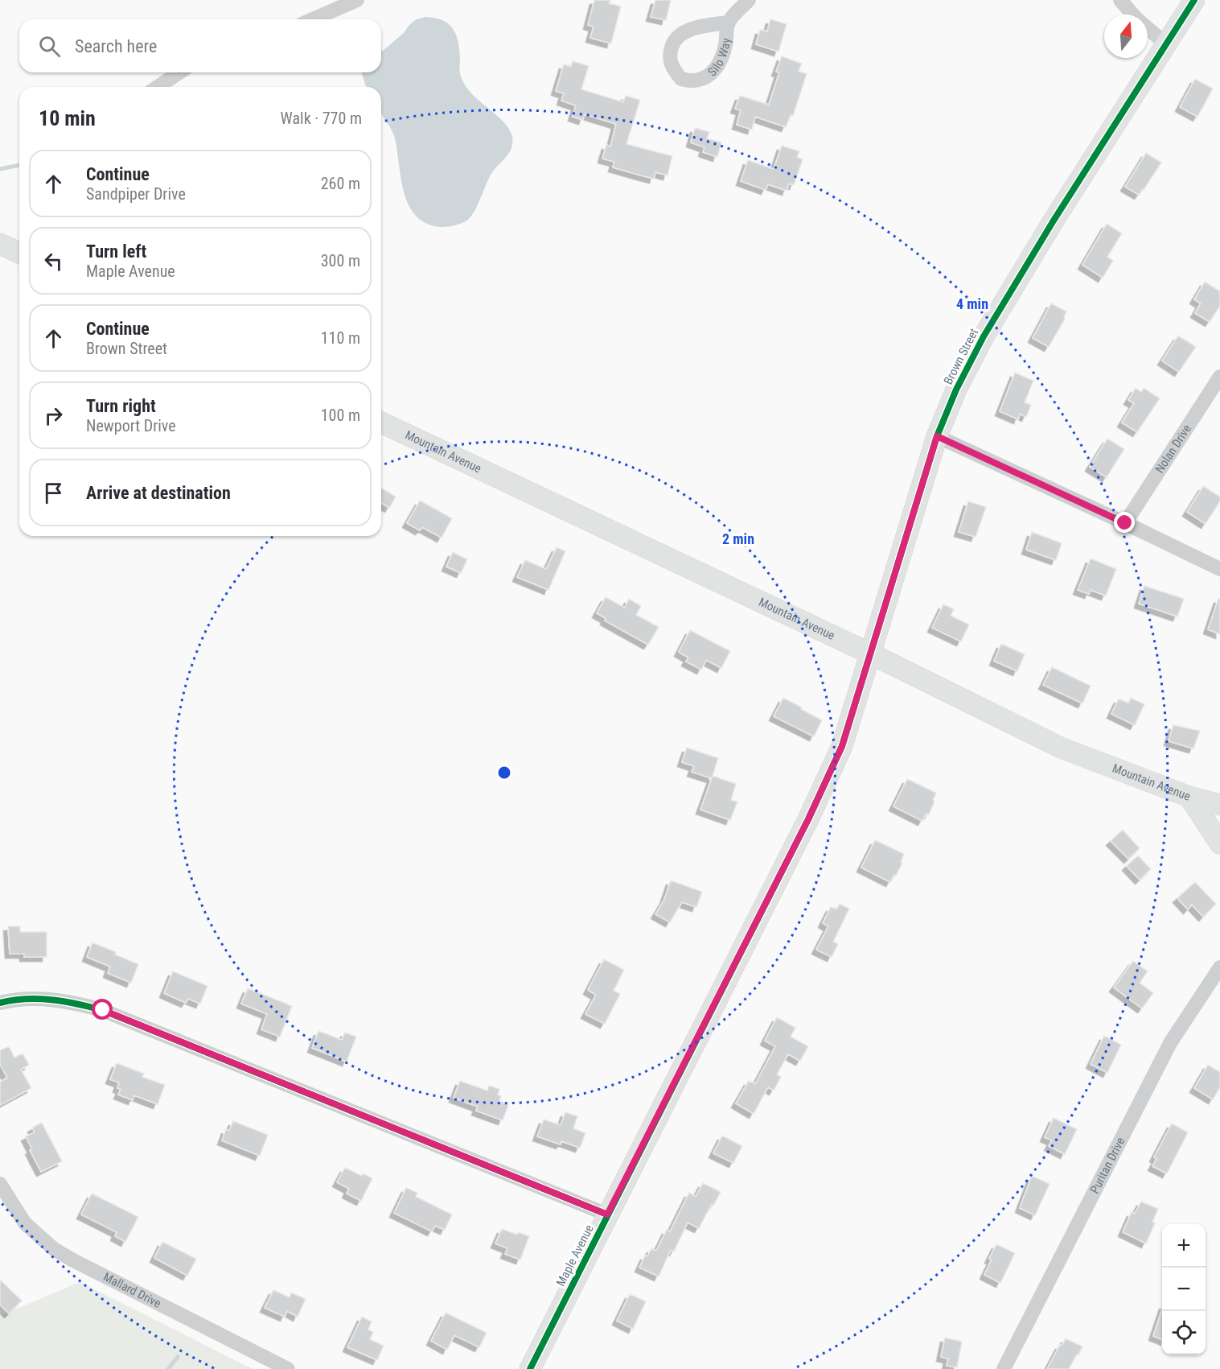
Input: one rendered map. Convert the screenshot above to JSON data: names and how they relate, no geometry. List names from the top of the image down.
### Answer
{
  "streets": {
    "street": [
      "Silo Way",
      "Brown Street",
      "Nolan Drive",
      "Mountain Avenue",
      "Puritan Drive",
      "Maple Avenue",
      "Mallard Drive"
    ]
  },
  "crossings": [
    ["Brown Street", "Mountain Avenue"],
    ["Brown Street", "Maple Avenue"],
    ["Mountain Avenue", "Maple Avenue"]
  ],
  "north": "top",
  "page": {
    "search": "Search here",
    "heading": ["10 min", "Walk · 770 m"],
    "list": [
      ["Continue", "Sandpiper Drive", "260 m"],
      ["Turn left", "Maple Avenue", "300 m"],
      ["Continue", "Brown Street", "110 m"],
      ["Turn right", "Newport Drive", "100 m"],
      "Arrive at destination"
    ],
    "map_buttons": ["+", "−"]
  },
  "rings": ["4 min", "2 min"]
}
